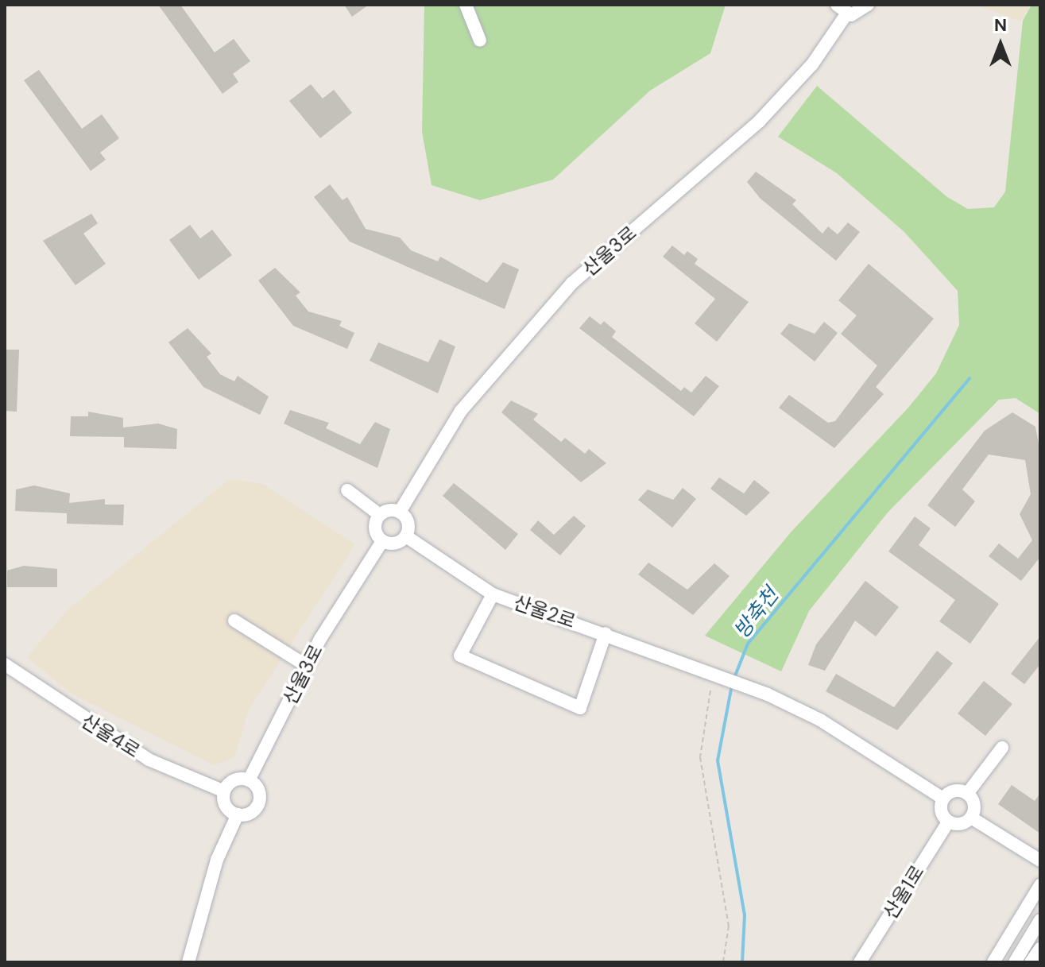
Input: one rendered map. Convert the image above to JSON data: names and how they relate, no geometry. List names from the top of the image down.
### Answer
{
  "streets": {
    "street": [
      "산울3로",
      "산울2로",
      "산울4로",
      "산울1로"
    ]
  },
  "crossings": [
    ["산울3로", "산울2로"],
    ["산울3로", "산울4로"],
    ["산울2로", "산울1로"]
  ],
  "water": ["방축천"],
  "north": "top"
}
